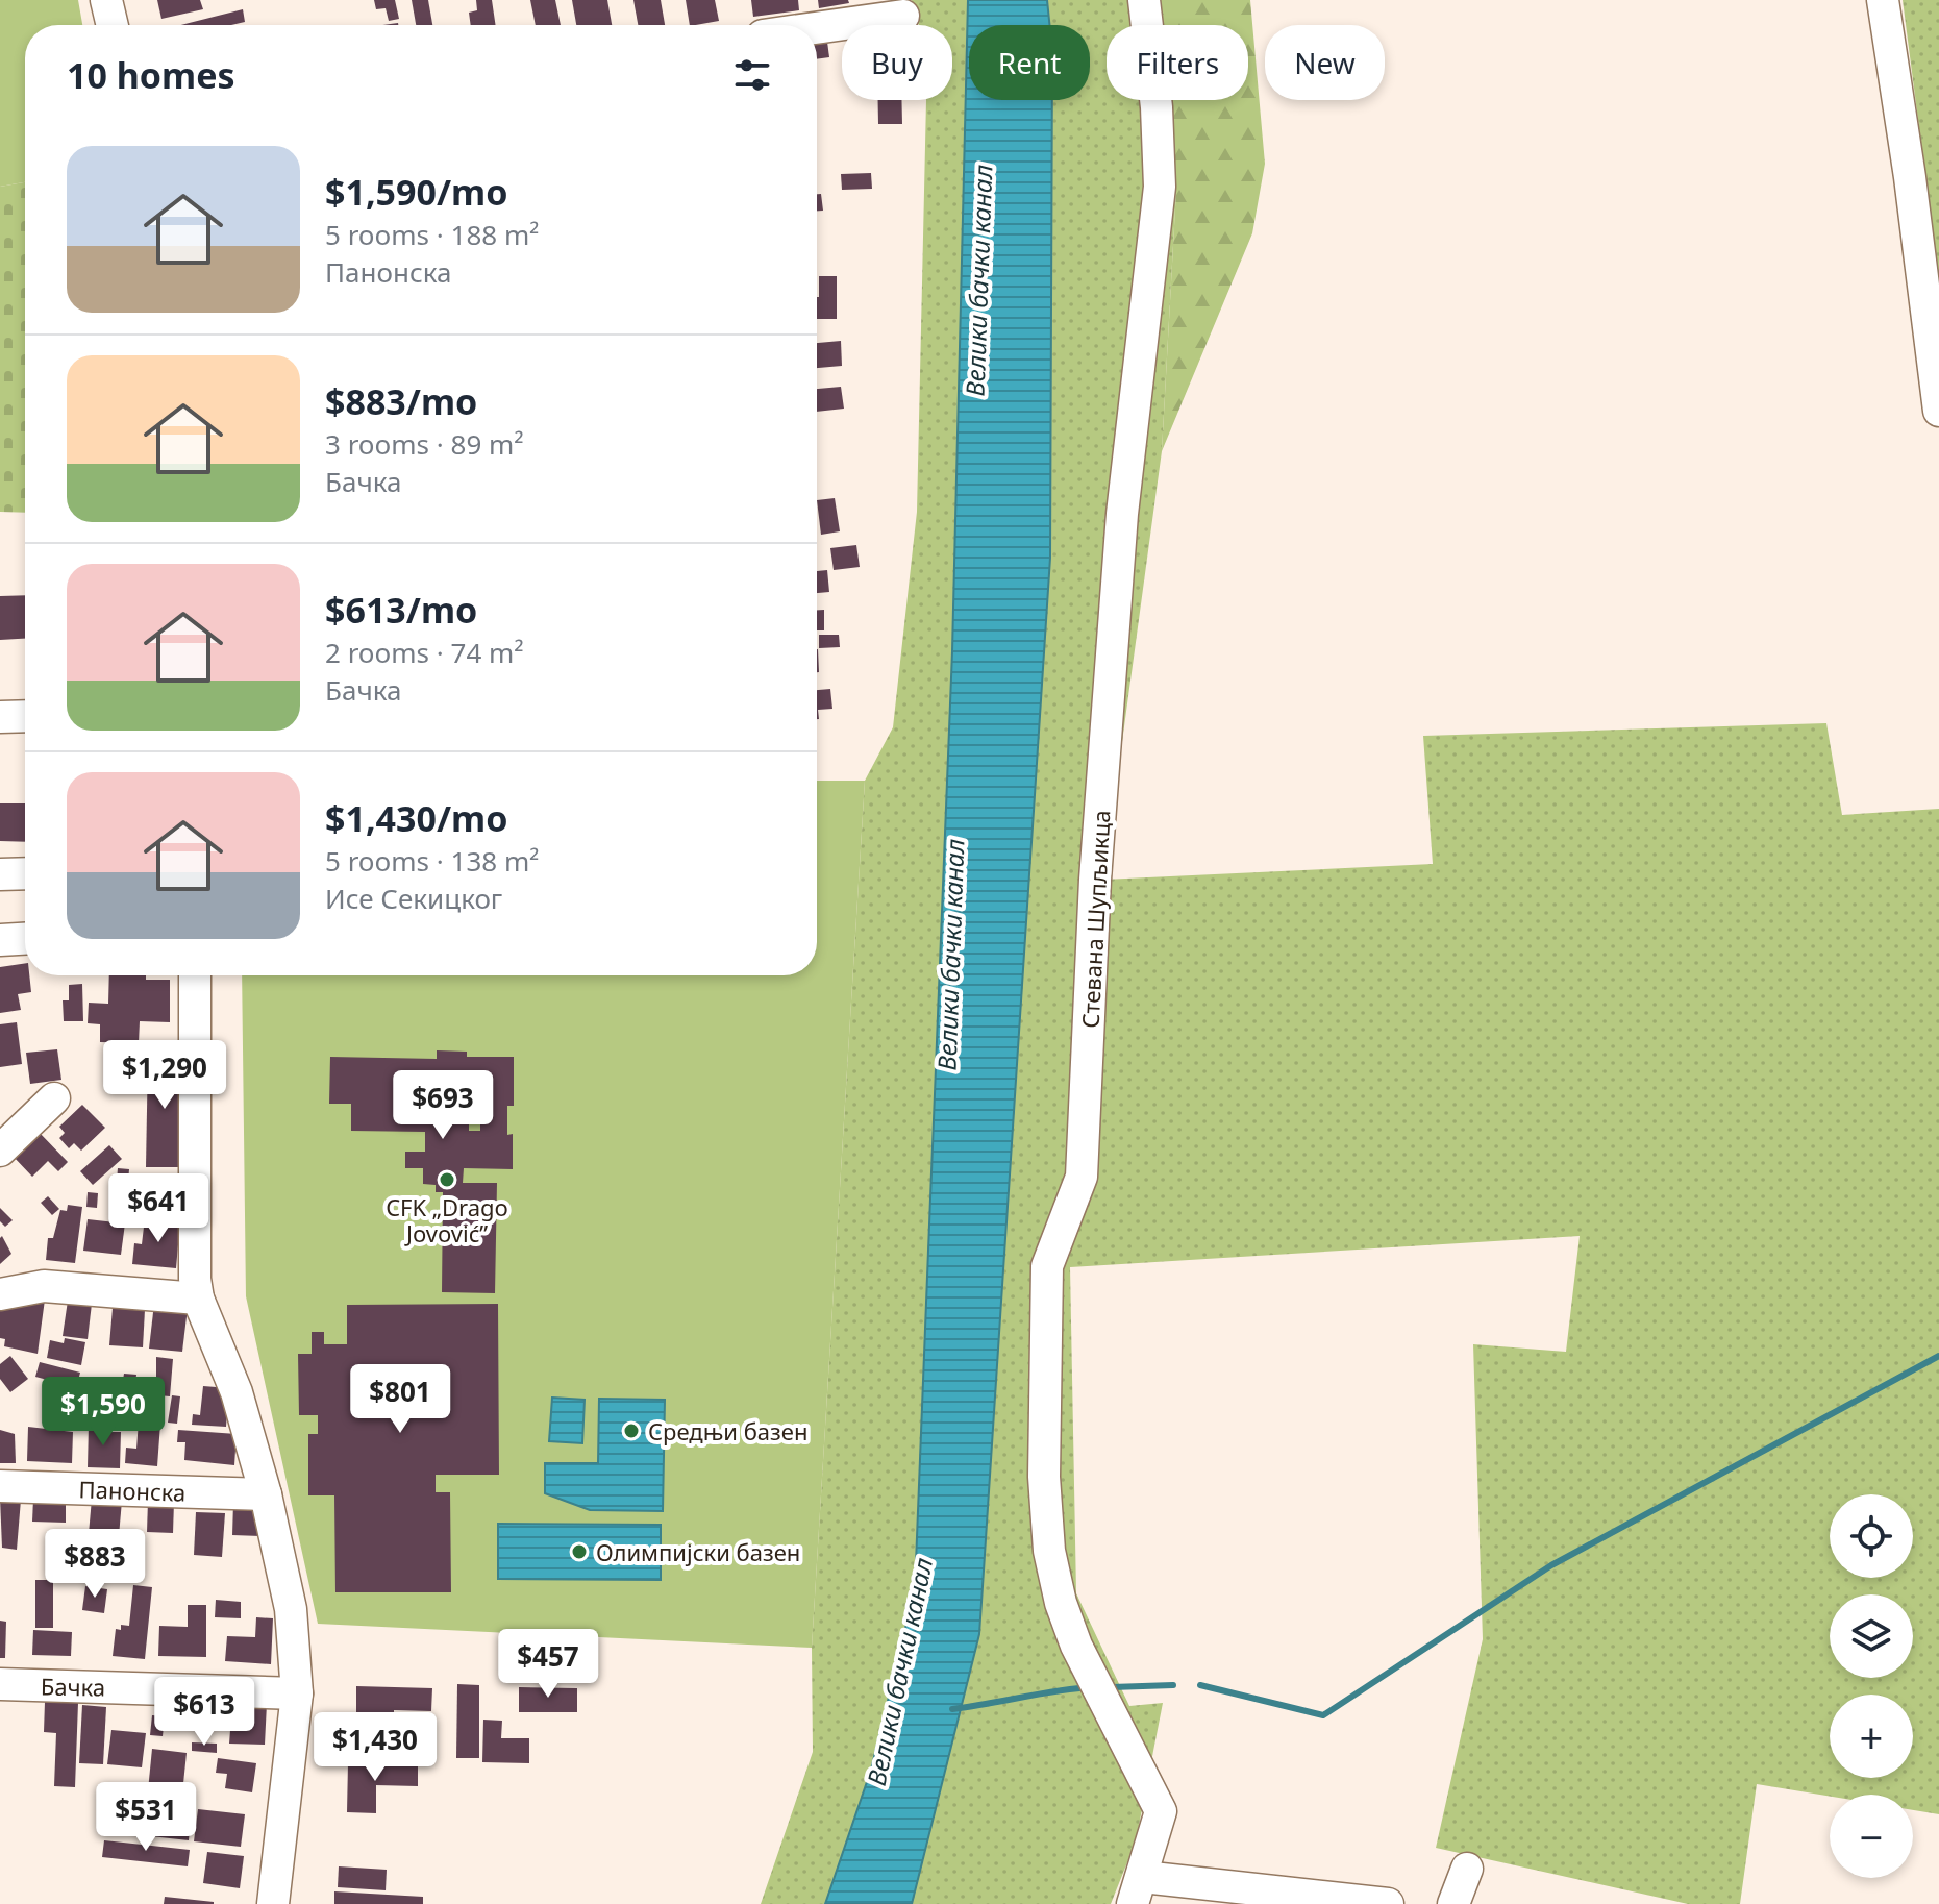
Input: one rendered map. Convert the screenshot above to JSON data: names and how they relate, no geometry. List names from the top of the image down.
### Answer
{
  "streets": {
    "street": ["Стевана Шупљикца", "Панонска", "Бачка"]
  },
  "water": ["Велики бачки канал"],
  "places": ["CFK „Drago Jovović”", "Средњи базен", "Олимпијски базен"],
  "page": {
    "chip": [
      "Buy",
      "Rent",
      "Filters",
      "New"
    ],
    "heading": "10 homes",
    "list": [
      {
        "name": "$1,590/mo",
        "note": "5 rooms · 188 m² · Панонска"
      },
      {
        "name": "$883/mo",
        "note": "3 rooms · 89 m² · Бачка"
      },
      {
        "name": "$613/mo",
        "note": "2 rooms · 74 m² · Бачка"
      },
      {
        "name": "$1,430/mo",
        "note": "5 rooms · 138 m² · Исе Секицког"
      }
    ],
    "price": [
      "$1,290",
      "$693",
      "$641",
      "$801",
      "$1,590",
      "$883",
      "$457",
      "$613",
      "$1,430",
      "$531"
    ],
    "map_buttons": ["+", "−"]
  }
}
